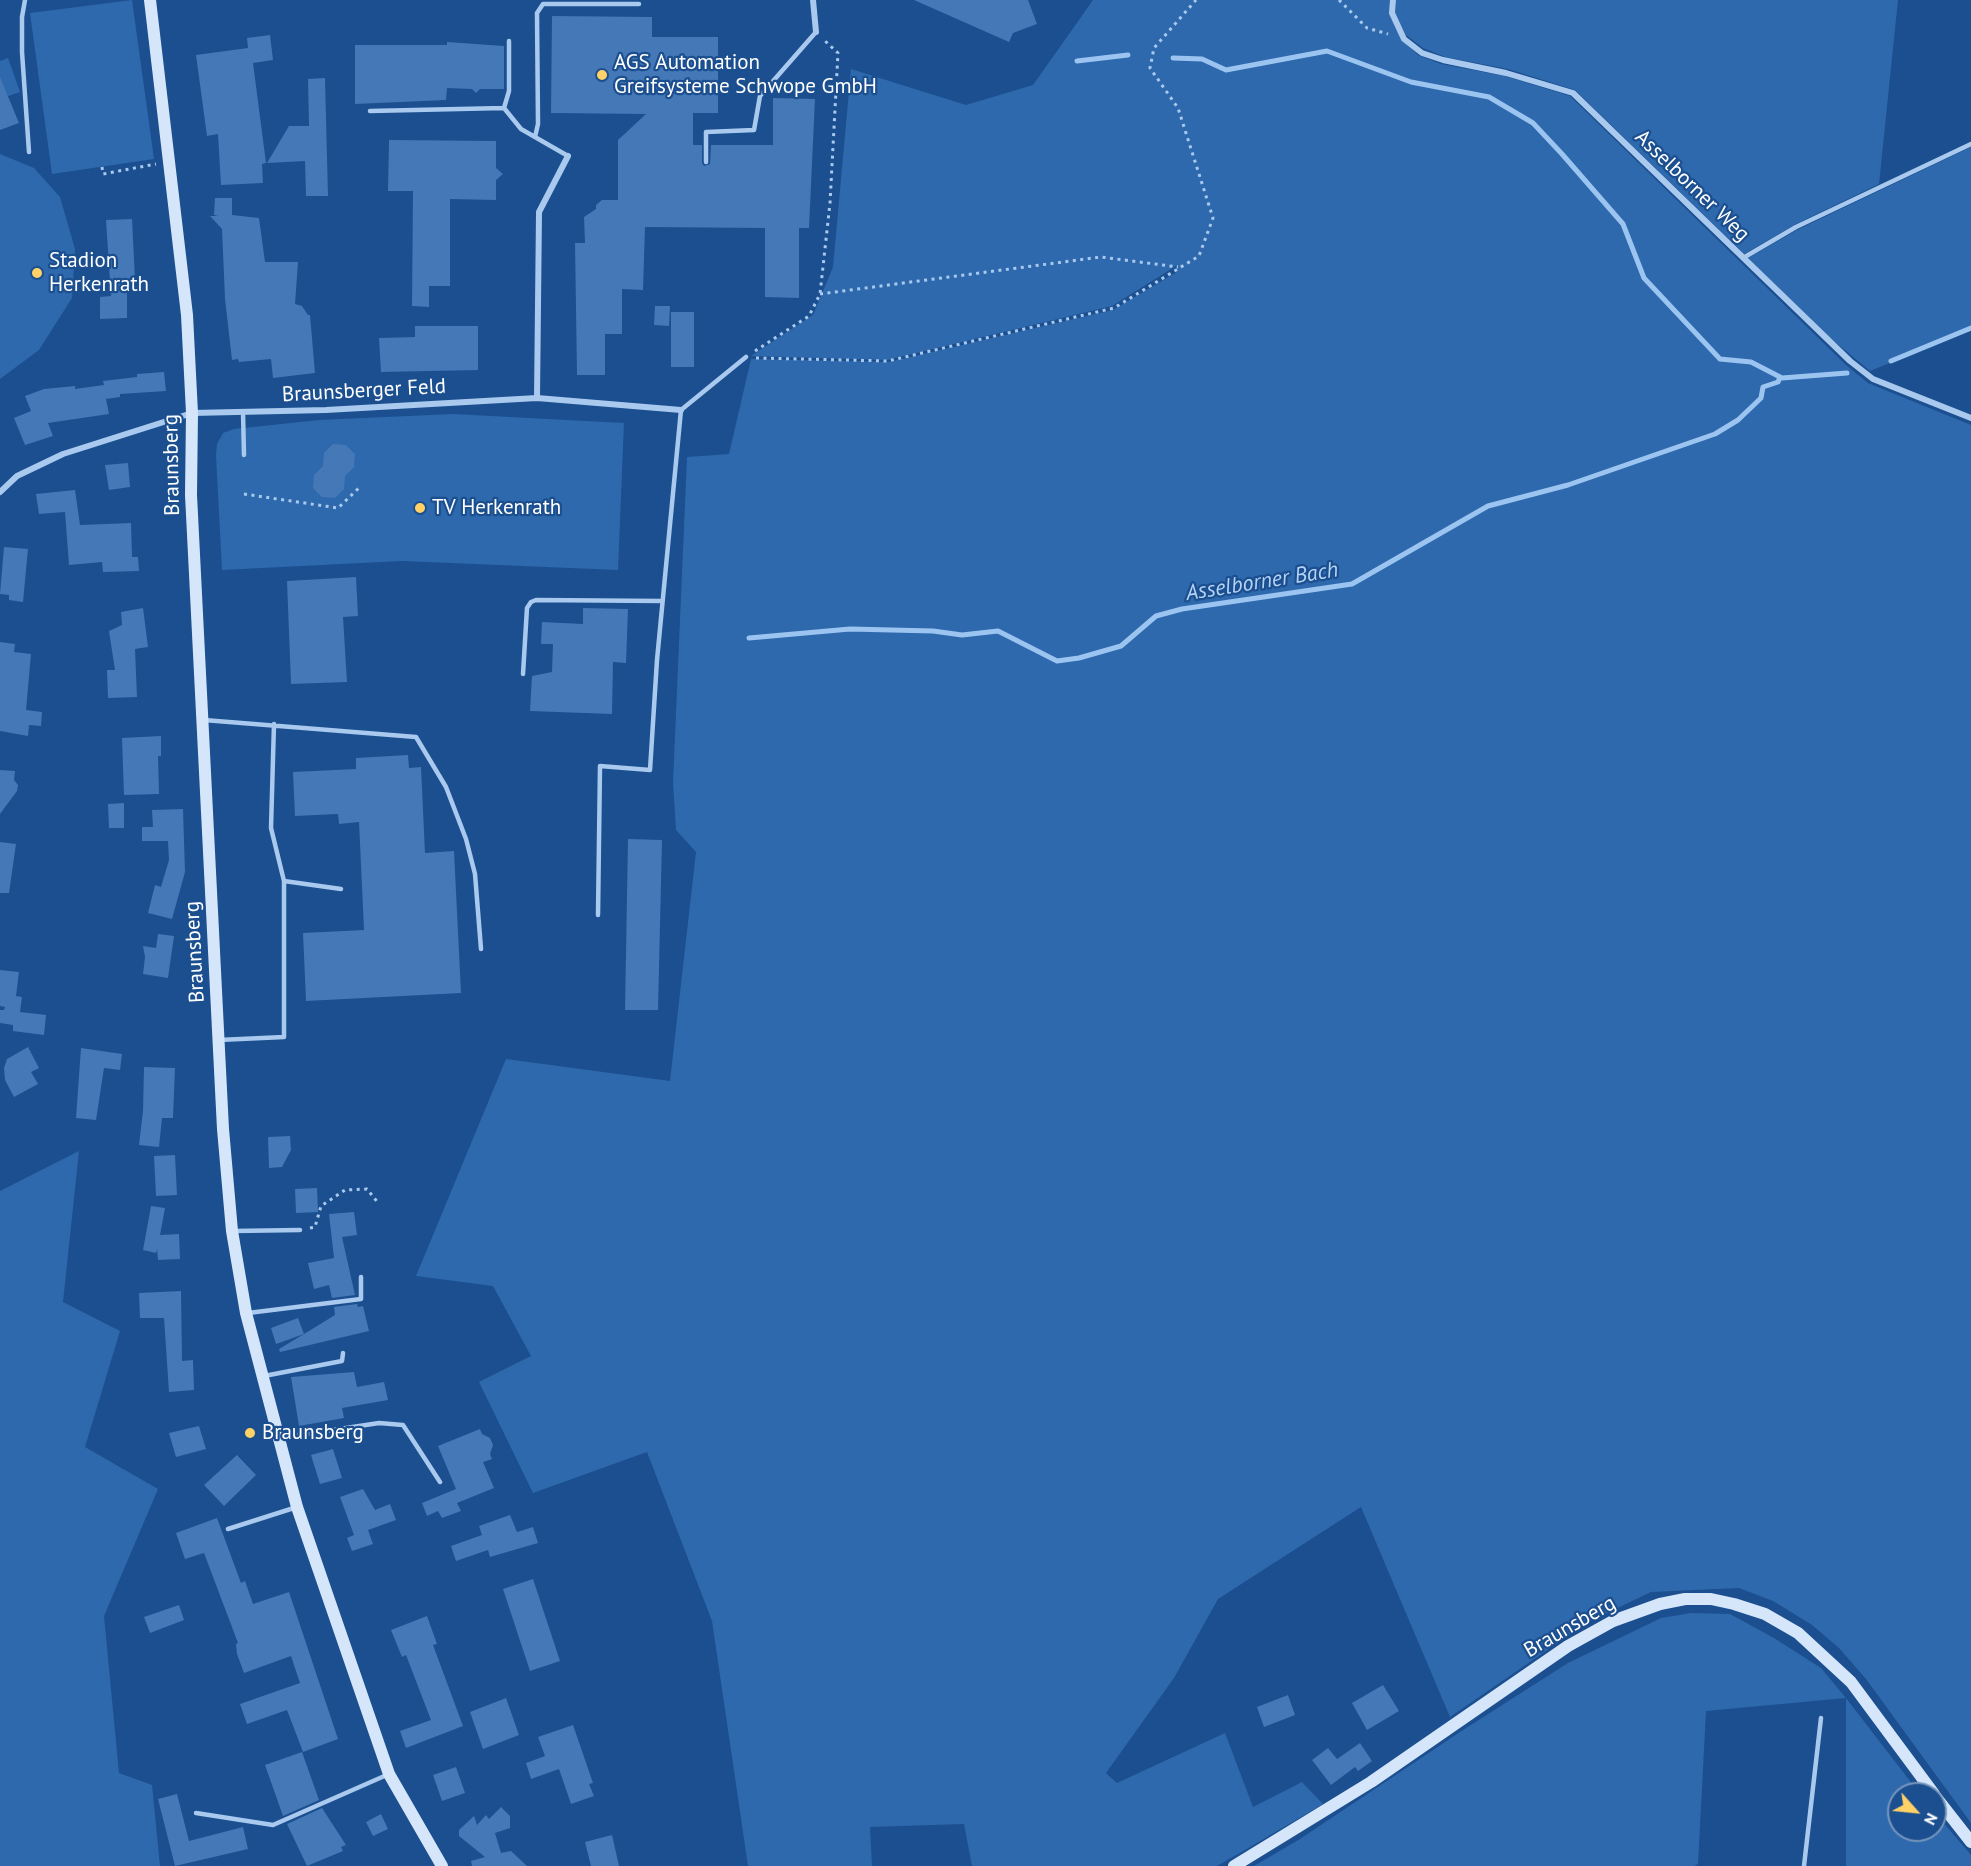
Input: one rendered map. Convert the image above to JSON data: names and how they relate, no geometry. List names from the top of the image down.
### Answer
{
  "streets": {
    "main road": ["Braunsberg"],
    "street": ["Asselborner Weg", "Braunsberger Feld"]
  },
  "crossings": [
    ["Braunsberger Feld", "Braunsberg"]
  ],
  "water": ["Asselborner Bach"],
  "places": [
    "AGS Automation Greifsysteme Schwope GmbH",
    "Stadion Herkenrath",
    "TV Herkenrath",
    "Braunsberg"
  ],
  "north": "bottom right"
}
